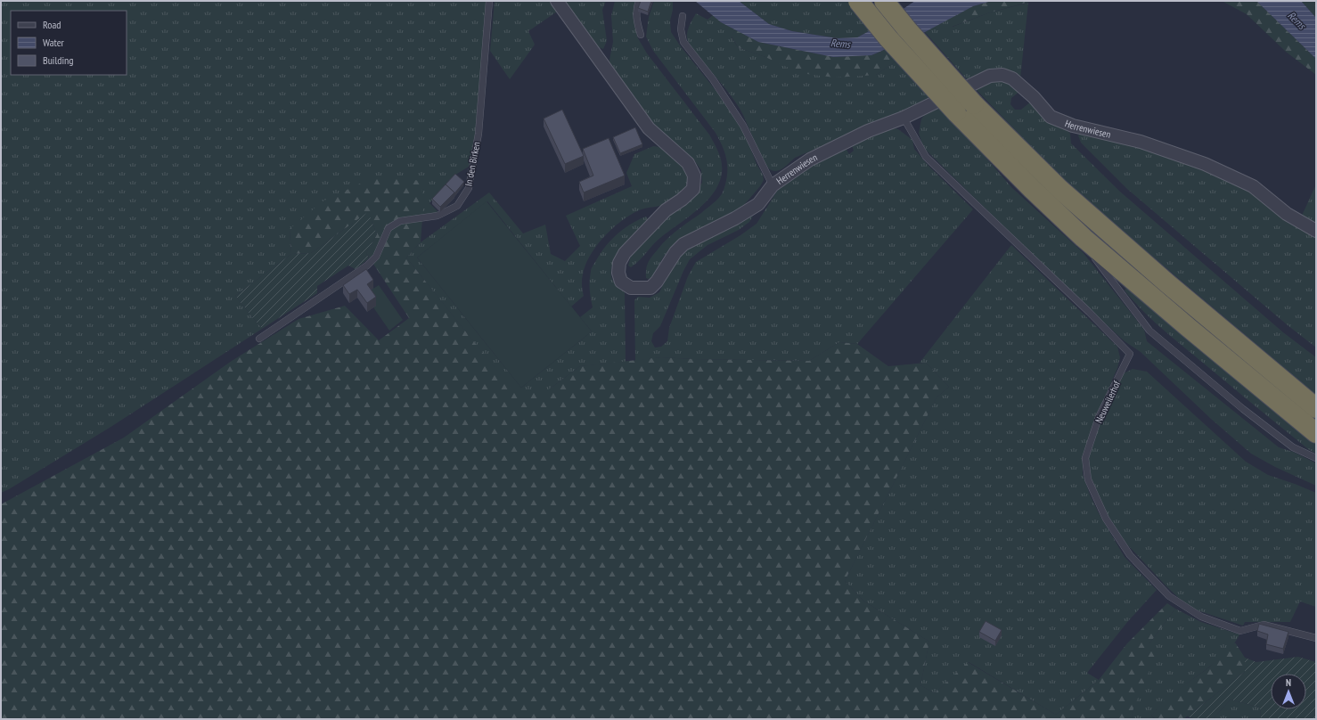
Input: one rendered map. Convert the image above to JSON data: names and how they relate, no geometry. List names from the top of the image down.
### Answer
{
  "streets": {
    "street": ["Herrenwiesen"],
    "lane": ["In den Birken", "Neuweilerhof"]
  },
  "crossings": [
    ["Herrenwiesen", "Neuweilerhof"]
  ],
  "water": ["Rems"],
  "legend": ["Road", "Water", "Building"],
  "north": "top"
}
